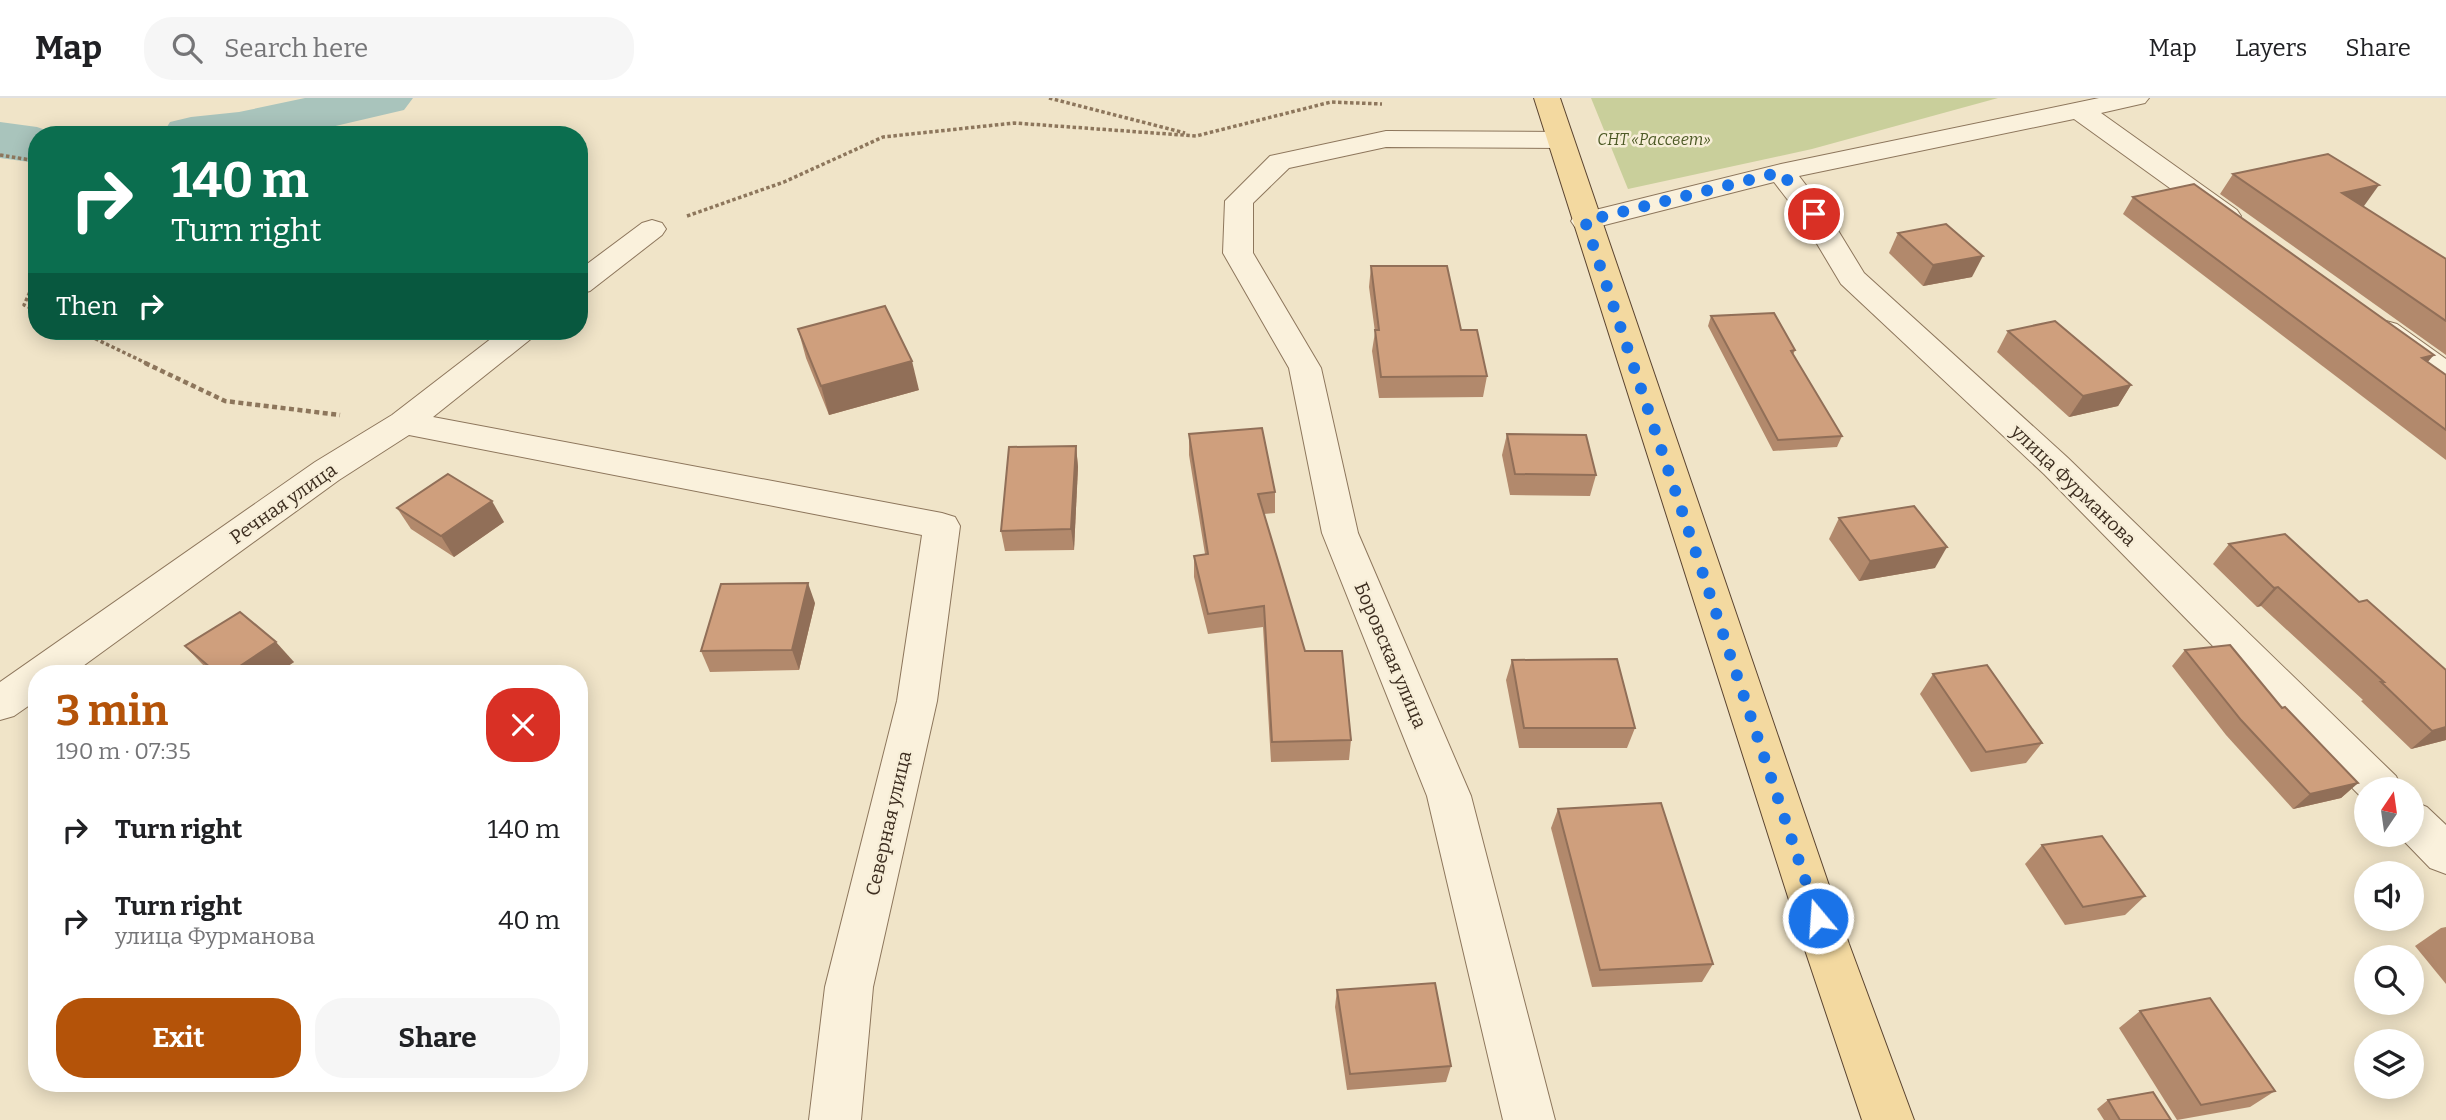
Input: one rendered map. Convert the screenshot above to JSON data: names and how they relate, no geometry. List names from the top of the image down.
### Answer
{
  "streets": {
    "street": [
      "улица Фурманова",
      "Речная улица",
      "Боровская улица",
      "Северная улица"
    ]
  },
  "crossings": [
    ["Речная улица", "Северная улица"]
  ],
  "parks": ["СНТ «Рассвет»"],
  "north": "top",
  "page": {
    "header": "Map",
    "search": "Search here",
    "nav": ["Map", "Layers", "Share"],
    "turn": ["140 m", "Turn right"],
    "then": "Then",
    "heading": ["3 min", "190 m · 07:35"],
    "list": [
      {
        "name": "Turn right",
        "value": "140 m"
      },
      {
        "name": "Turn right",
        "note": "улица Фурманова",
        "value": "40 m"
      }
    ],
    "buttons": ["Exit", "Share"]
  }
}
